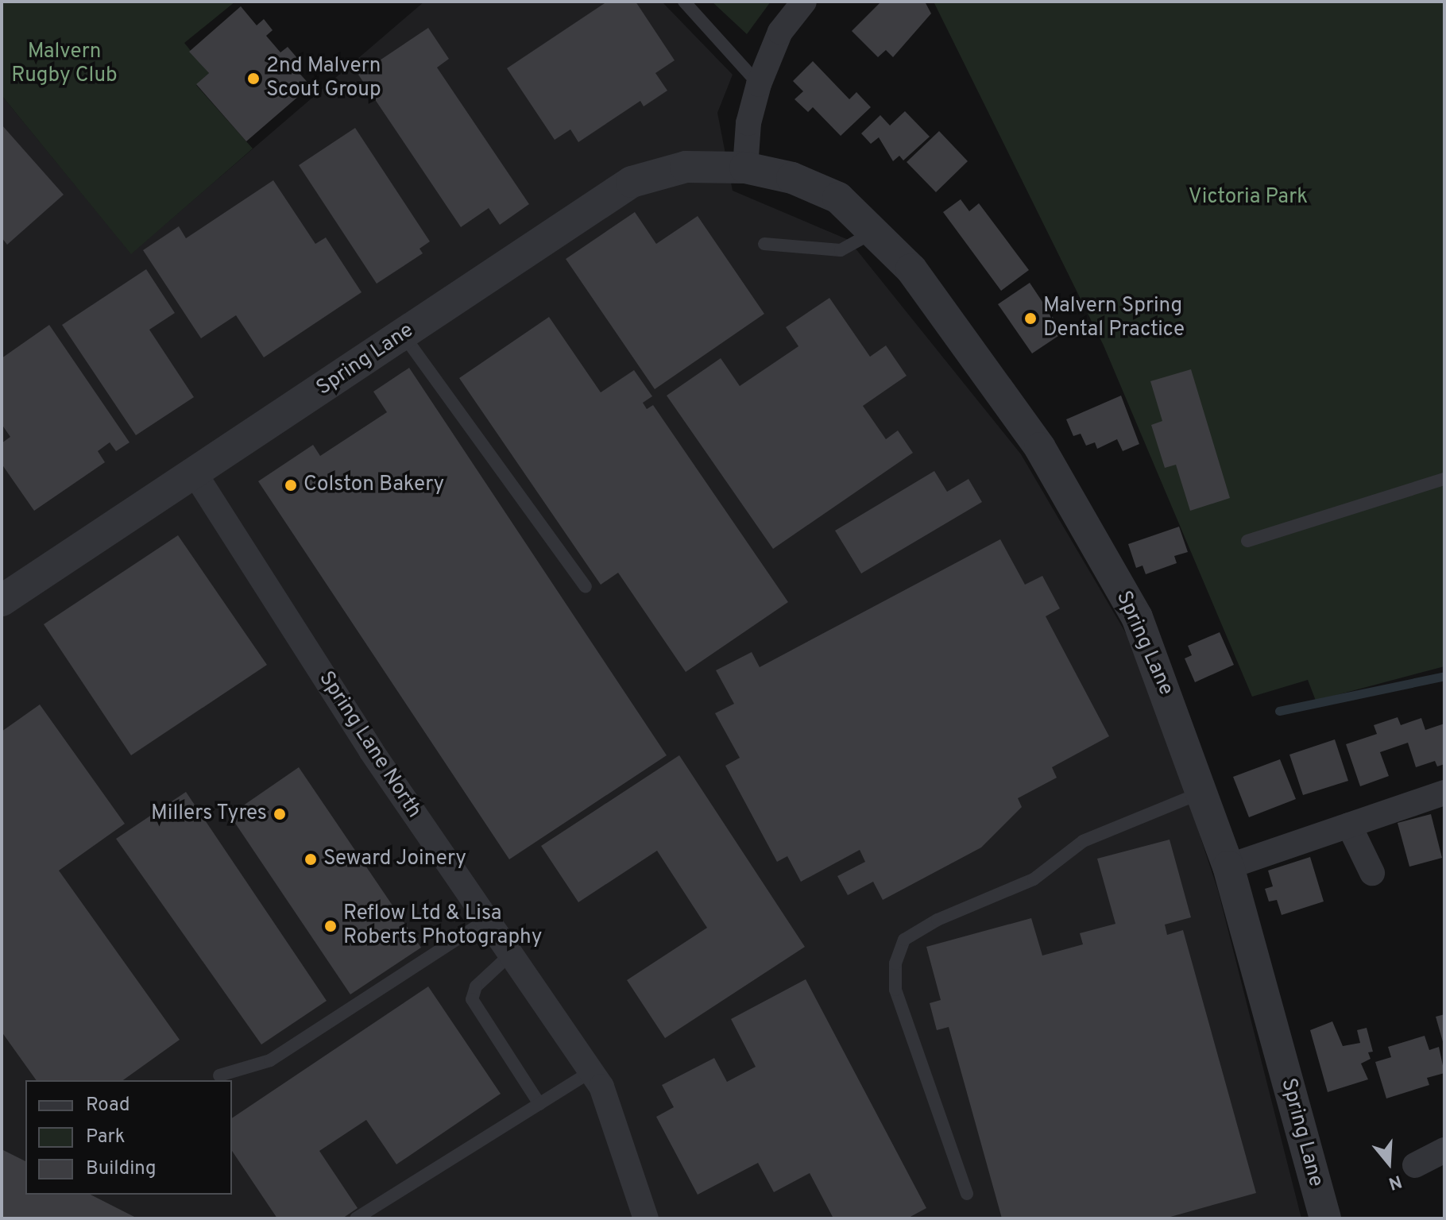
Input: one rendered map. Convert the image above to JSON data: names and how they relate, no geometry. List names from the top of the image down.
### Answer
{
  "streets": {
    "street": ["Spring Lane", "Spring Lane North"]
  },
  "crossings": [
    ["Spring Lane", "Spring Lane North"]
  ],
  "parks": ["Malvern Rugby Club", "Victoria Park"],
  "places": [
    "2nd Malvern Scout Group",
    "Malvern Spring Dental Practice",
    "Colston Bakery",
    "Millers Tyres",
    "Seward Joinery",
    "Reflow Ltd & Lisa Roberts Photography"
  ],
  "legend": ["Road", "Park", "Building"],
  "north": "bottom"
}
